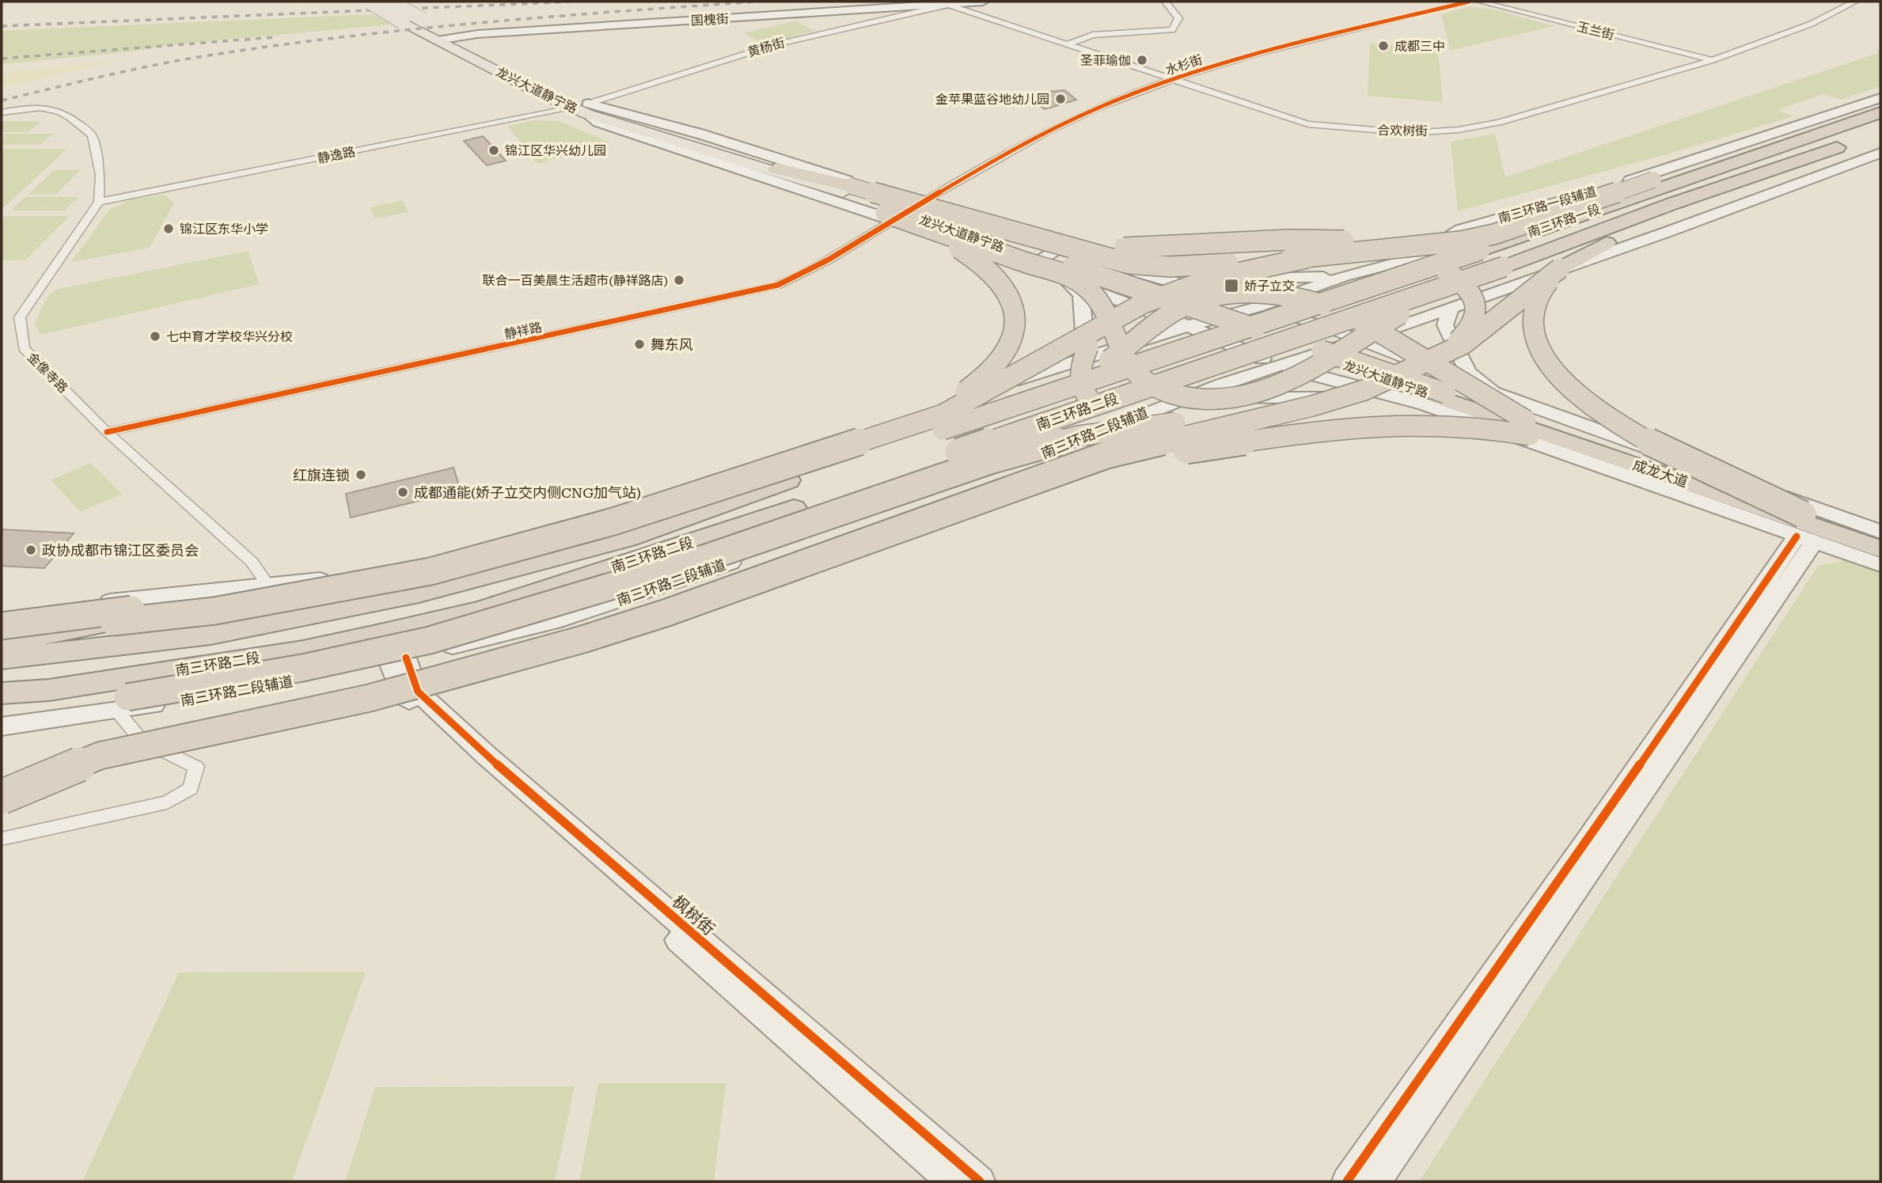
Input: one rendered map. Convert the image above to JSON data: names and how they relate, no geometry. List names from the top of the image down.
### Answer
{
  "streets": {
    "highway": [
      "龙兴大道静宁路",
      "南三环路一段",
      "南三环路二段",
      "成龙大道"
    ],
    "main road": [
      "国槐街",
      "南三环路一段辅道",
      "南三环路二段辅道",
      "枫树街"
    ],
    "street": [
      "玉兰街",
      "黄杨街",
      "水杉街",
      "合欢树街",
      "静逸路",
      "静祥路",
      "金像寺路"
    ]
  },
  "crossings": [
    ["国槐街", "黄杨街"],
    ["国槐街", "龙兴大道静宁路"],
    ["国槐街", "合欢树街"],
    ["玉兰街", "合欢树街"],
    ["黄杨街", "龙兴大道静宁路"],
    ["黄杨街", "合欢树街"],
    ["黄杨街", "静逸路"],
    ["水杉街", "合欢树街"],
    ["水杉街", "静祥路"],
    ["龙兴大道静宁路", "静逸路"],
    ["龙兴大道静宁路", "成龙大道"],
    ["静逸路", "金像寺路"],
    ["南三环路一段", "南三环路二段"],
    ["静祥路", "金像寺路"],
    ["南三环路二段辅道", "枫树街"]
  ],
  "places": {
    "other": [
      "成都三中",
      "圣菲瑜伽",
      "金苹果蓝谷地幼儿园",
      "锦江区华兴幼儿园",
      "锦江区东华小学",
      "联合一百美晨生活超市(静祥路店)",
      "七中育才学校华兴分校",
      "舞东风",
      "红旗连锁",
      "成都通能(娇子立交内侧CNG加气站)",
      "政协成都市锦江区委员会"
    ],
    "transit": ["娇子立交"]
  }
}
